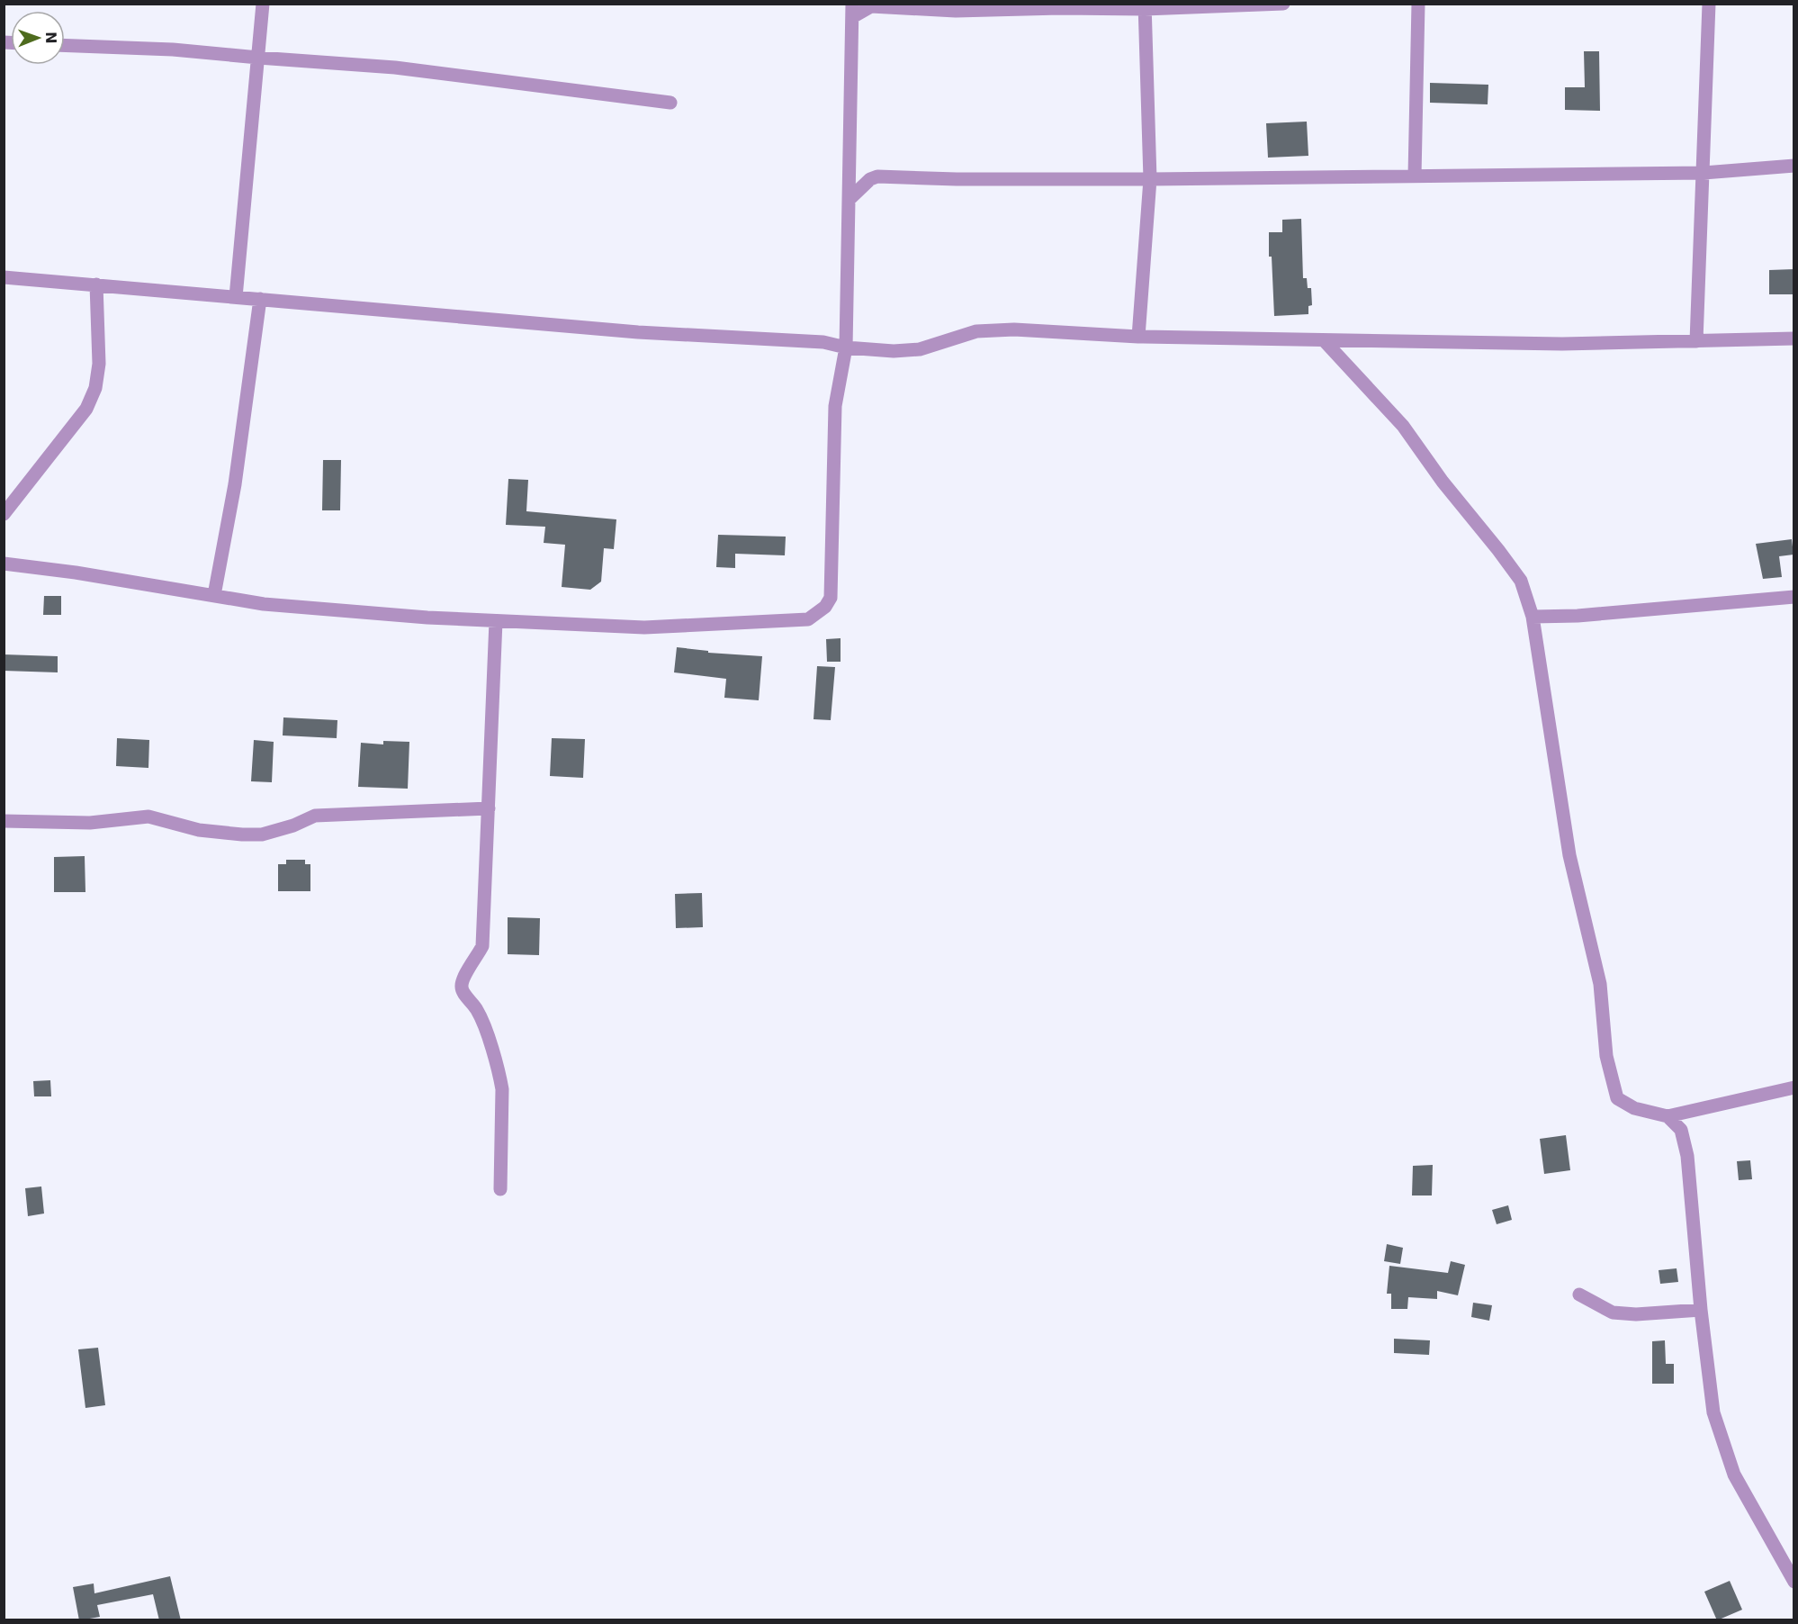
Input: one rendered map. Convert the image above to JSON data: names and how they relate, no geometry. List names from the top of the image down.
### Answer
{
  "north": "right"
}
